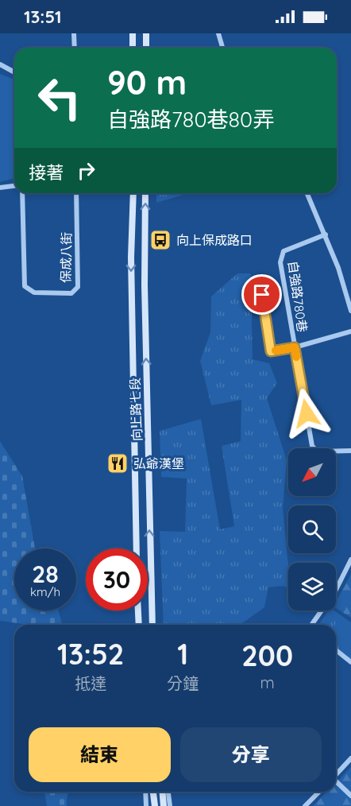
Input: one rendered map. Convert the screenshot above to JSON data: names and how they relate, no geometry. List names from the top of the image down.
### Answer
{
  "streets": {
    "main road": ["向上路七段"],
    "street": ["保成八街", "自強路780巷"]
  },
  "places": {
    "bus stop": ["向上保成路口"],
    "restaurant": ["弘爺漢堡"]
  },
  "north": "bottom left",
  "page": {
    "status": "13:51",
    "turn": ["90 m", "自強路780巷80弄"],
    "then": "接著",
    "speed": "28 km/h",
    "limit": "30",
    "eta": [
      "13:52",
      "抵達",
      "1",
      "分鐘",
      "200",
      "m"
    ],
    "buttons": ["結束", "分享"]
  }
}
